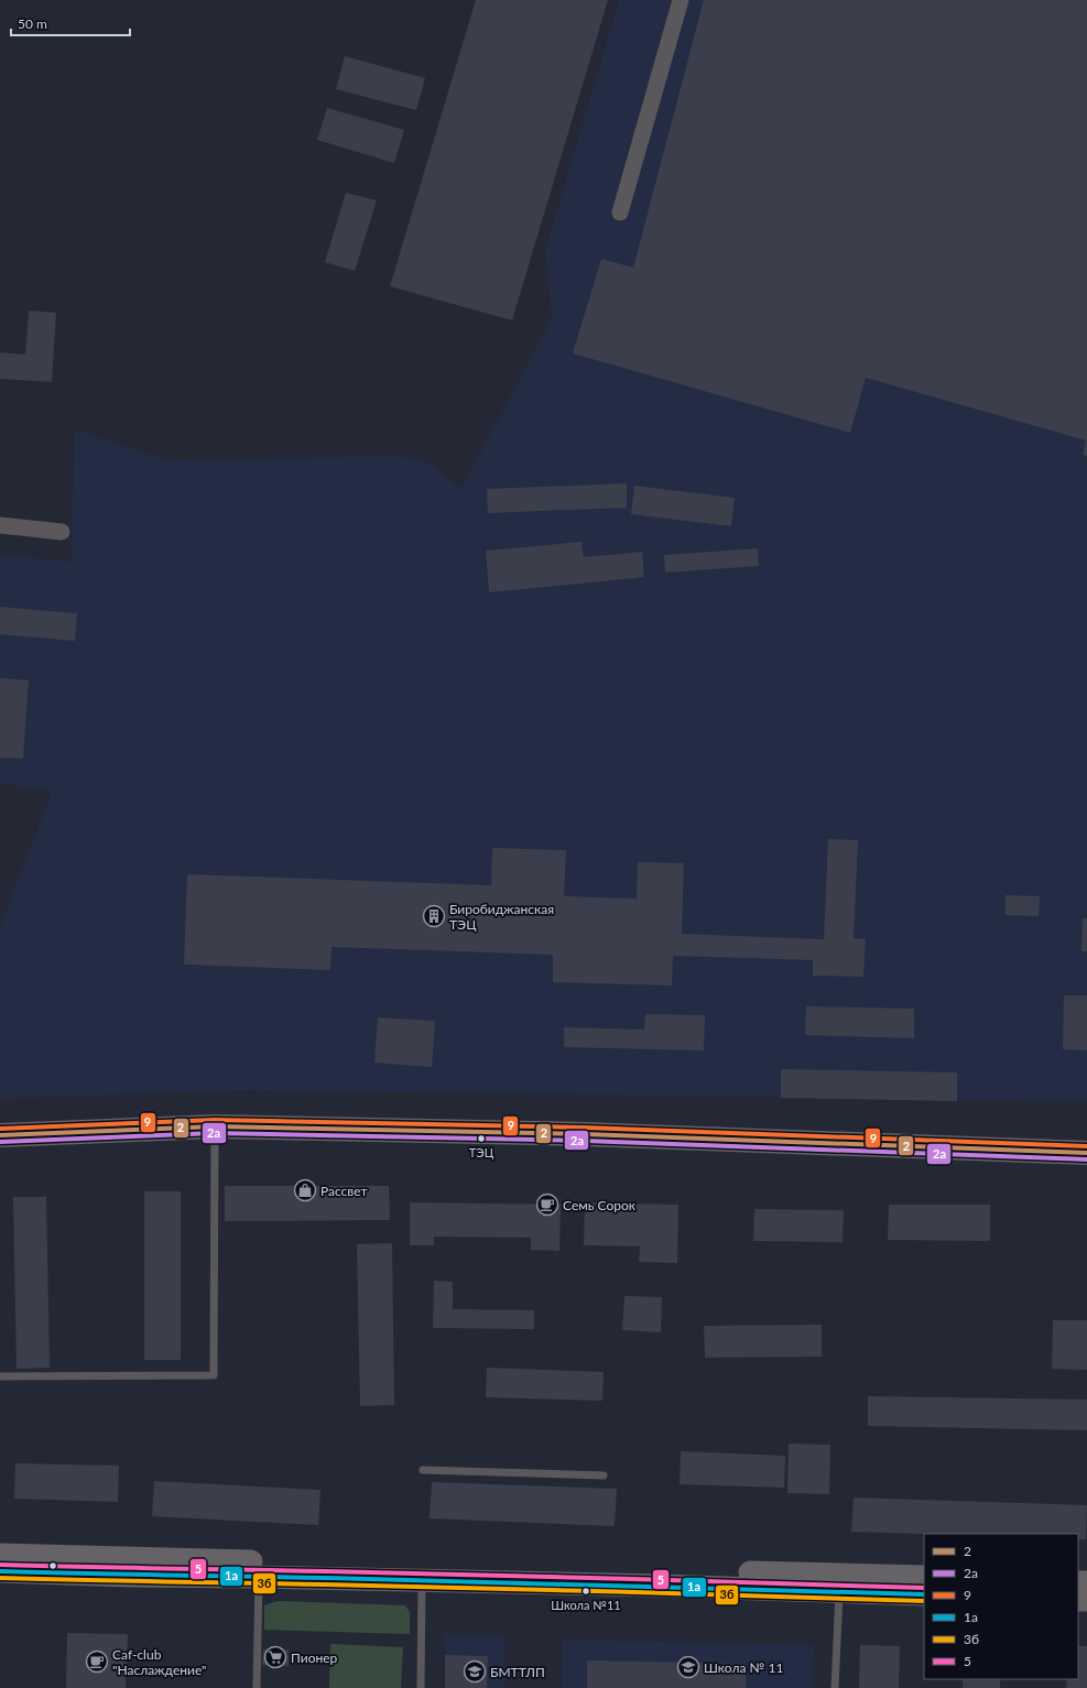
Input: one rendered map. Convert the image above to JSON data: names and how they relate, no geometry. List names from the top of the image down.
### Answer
{
  "places": {
    "building": ["Биробиджанская ТЭЦ"],
    "other": ["ТЭЦ", "Школа №11"],
    "shop": ["Рассвет"],
    "cafe": ["Семь Сорок", "Caf-club \"Наслаждение\""],
    "supermarket": ["Пионер"],
    "school or university": ["Школа № 11", "БМТТЛП"]
  },
  "lines": [
    "transit line 9",
    "transit line 2",
    "transit line 2а",
    "transit line 5",
    "transit line 1а",
    "transit line 3б"
  ],
  "legend": [
    "2",
    "2а",
    "9",
    "1а",
    "3б",
    "5"
  ],
  "scale_bar": "50 m"
}
